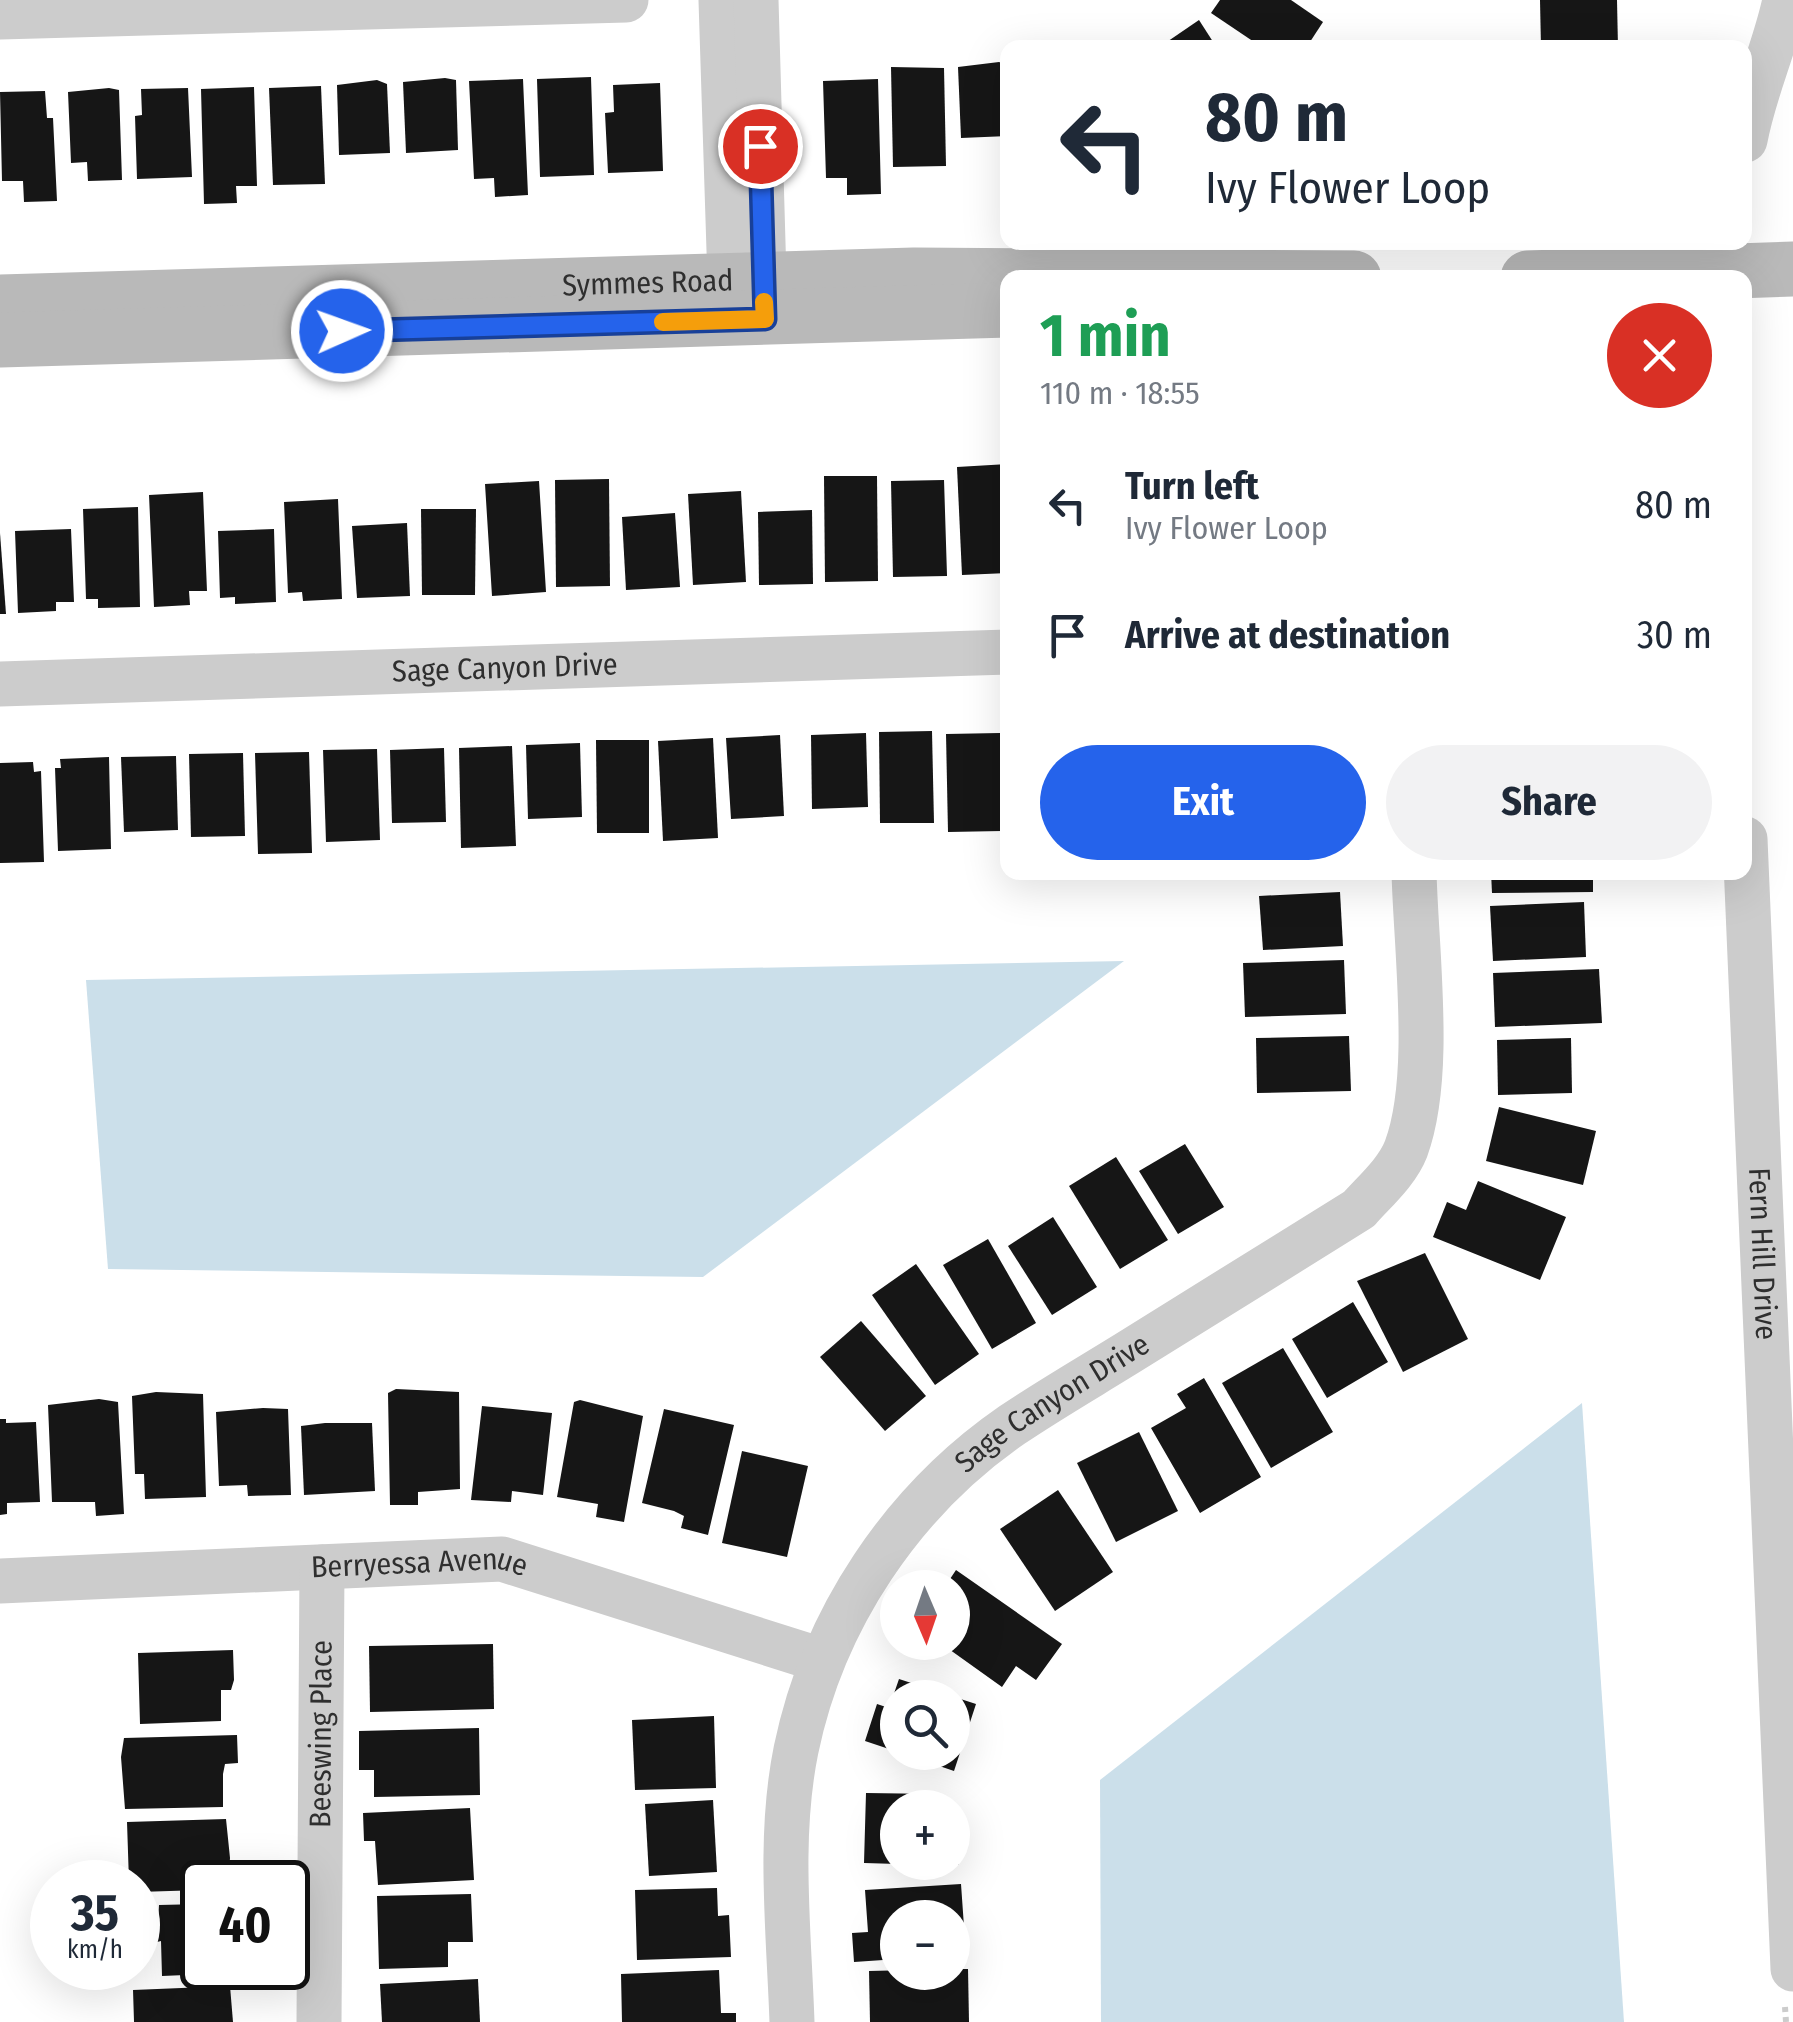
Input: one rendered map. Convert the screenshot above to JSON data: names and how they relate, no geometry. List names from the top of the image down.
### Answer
{
  "streets": {
    "street": [
      "Symmes Road",
      "Sage Canyon Drive",
      "Fern Hill Drive",
      "Berryessa Avenue",
      "Beeswing Place"
    ]
  },
  "crossings": [
    ["Sage Canyon Drive", "Berryessa Avenue"],
    ["Berryessa Avenue", "Beeswing Place"]
  ],
  "north": "bottom",
  "page": {
    "turn": ["80 m", "Ivy Flower Loop"],
    "heading": ["1 min", "110 m · 18:55"],
    "list": [
      {
        "name": "Turn left",
        "note": "Ivy Flower Loop",
        "value": "80 m"
      },
      {
        "name": "Arrive at destination",
        "value": "30 m"
      }
    ],
    "buttons": ["Exit", "Share"],
    "map_buttons": ["+", "−"],
    "speed": "35 km/h",
    "limit": "40"
  }
}
